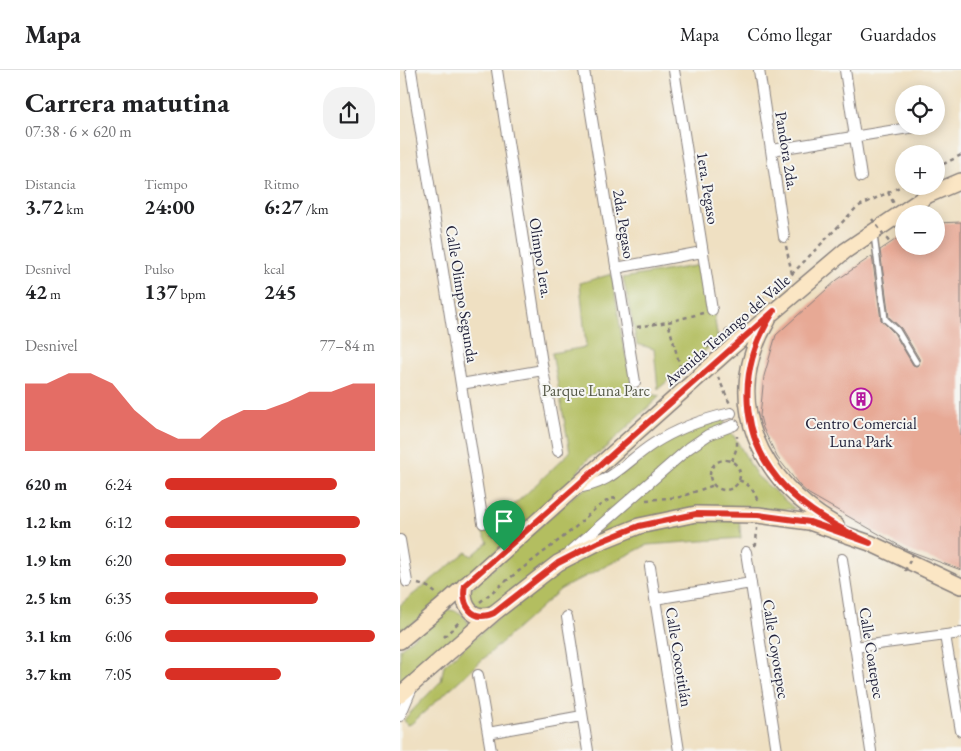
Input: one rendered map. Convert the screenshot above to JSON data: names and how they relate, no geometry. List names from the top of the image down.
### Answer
{
  "streets": {
    "main road": ["Avenida Tenango del Valle"],
    "street": [
      "Pandora 2da.",
      "1era. Pegaso",
      "2da. Pegaso",
      "Olimpo 1era.",
      "Calle Olimpo Segunda",
      "Calle Coyotepec",
      "Calle Coatepec",
      "Calle Cocotitlán"
    ]
  },
  "parks": ["Parque Luna Parc"],
  "places": {
    "building": ["Centro Comercial Luna Park"]
  },
  "page": {
    "header": "Mapa",
    "nav": ["Mapa", "Cómo llegar", "Guardados"],
    "heading": ["Carrera matutina", "07:38 · 6 × 620 m"],
    "map_buttons": ["+", "−"],
    "stats": [
      ["Distancia", "3.72 km"],
      ["Tiempo", "24:00"],
      ["Ritmo", "6:27 /km"],
      ["Desnivel", "42 m"],
      ["Pulso", "137 bpm"],
      ["kcal", "245"]
    ],
    "chart": ["Desnivel", "77–84 m"],
    "list": [
      {
        "name": "620 m",
        "note": "6:24"
      },
      {
        "name": "1.2 km",
        "note": "6:12"
      },
      {
        "name": "1.9 km",
        "note": "6:20"
      },
      {
        "name": "2.5 km",
        "note": "6:35"
      },
      {
        "name": "3.1 km",
        "note": "6:06"
      },
      {
        "name": "3.7 km",
        "note": "7:05"
      }
    ]
  }
}
